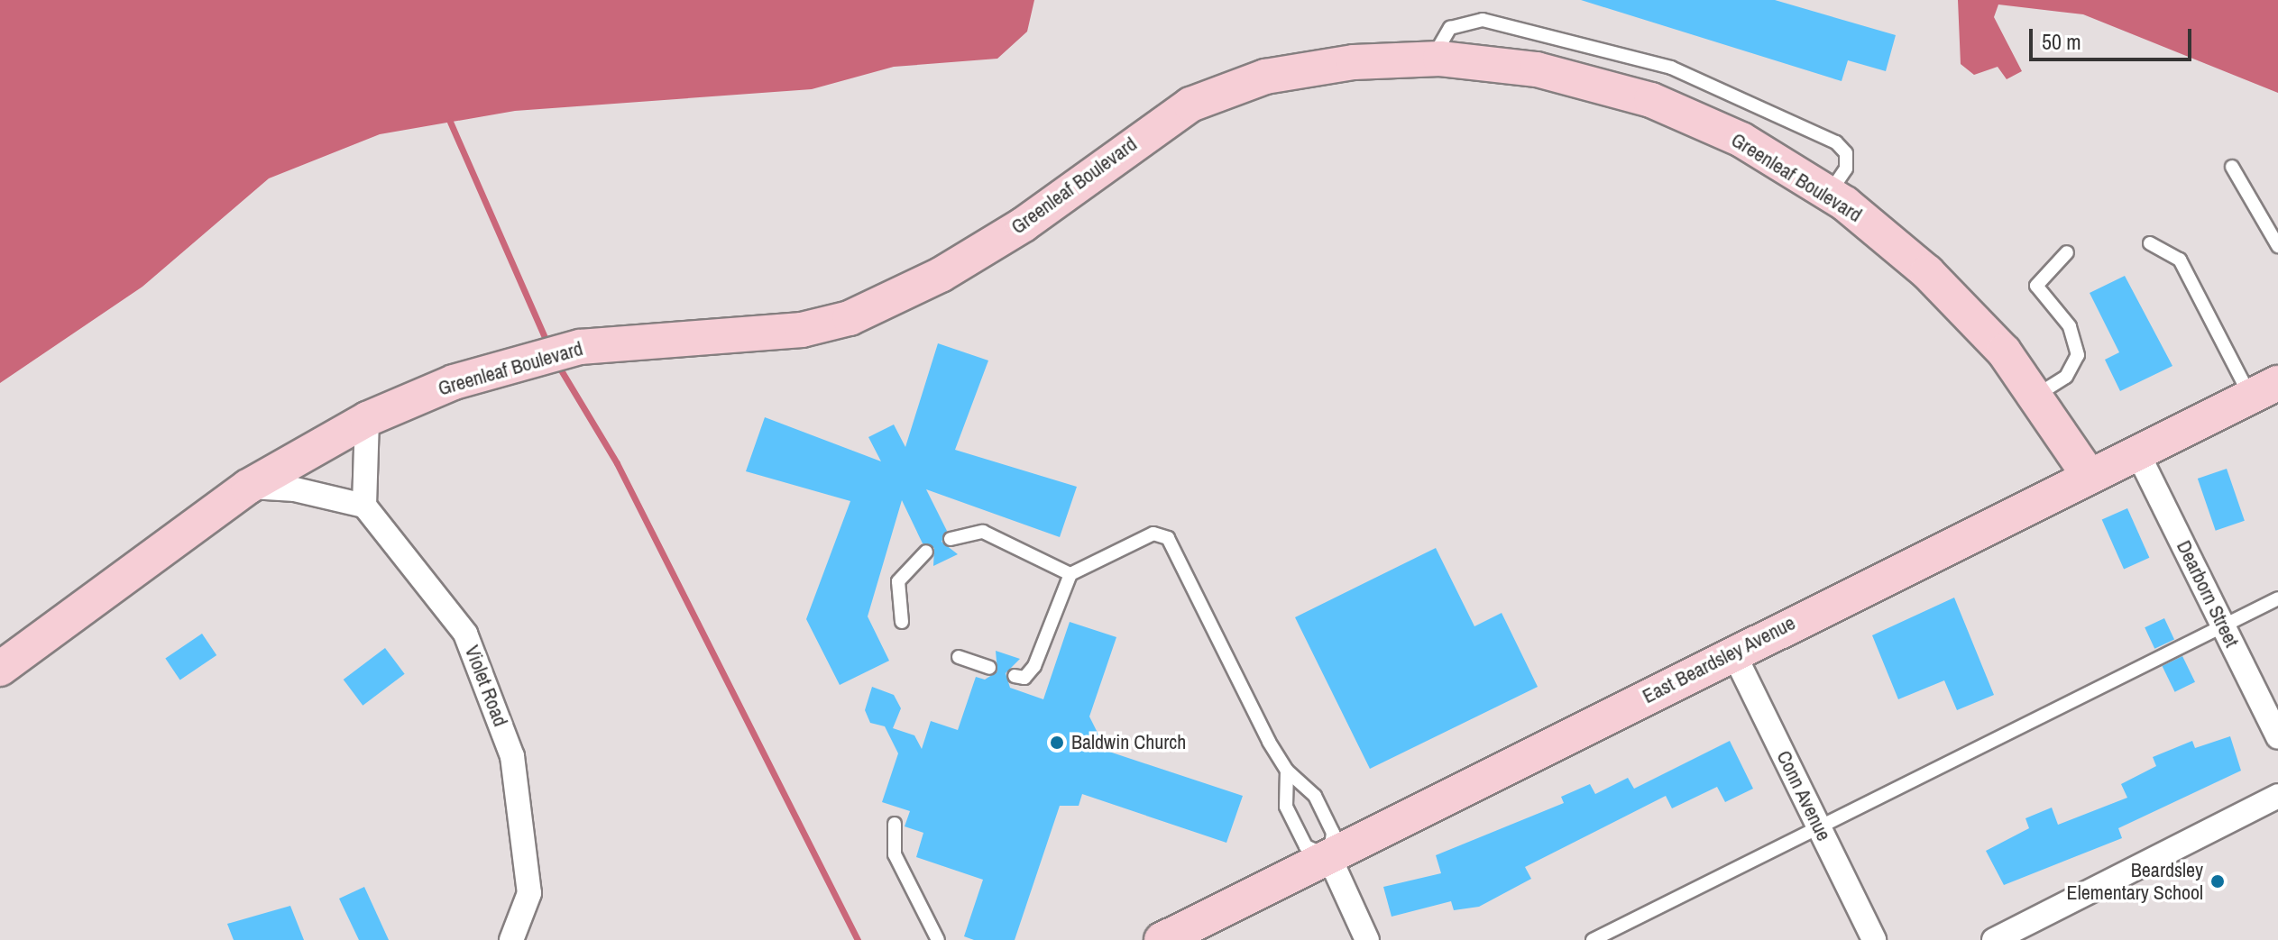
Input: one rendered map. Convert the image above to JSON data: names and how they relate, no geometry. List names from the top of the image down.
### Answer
{
  "streets": {
    "street": [
      "Greenleaf Boulevard",
      "Dearborn Street",
      "East Beardsley Avenue",
      "Violet Road",
      "Conn Avenue"
    ]
  },
  "crossings": [
    ["Greenleaf Boulevard", "East Beardsley Avenue"],
    ["Dearborn Street", "East Beardsley Avenue"],
    ["East Beardsley Avenue", "Conn Avenue"]
  ],
  "places": ["Baldwin Church", "Beardsley Elementary School"],
  "scale_bar": "50 m"
}
